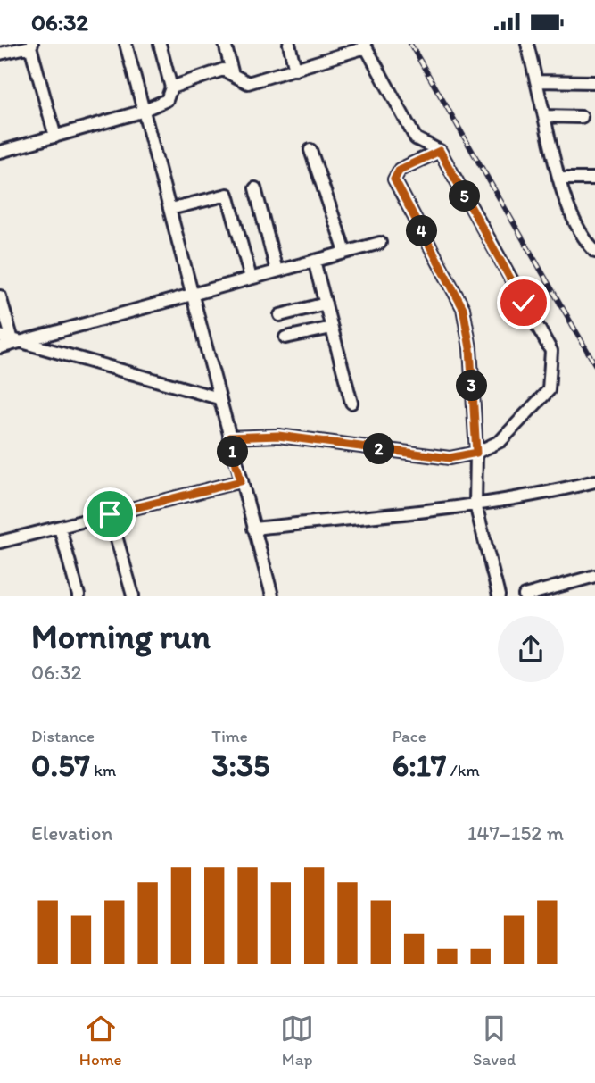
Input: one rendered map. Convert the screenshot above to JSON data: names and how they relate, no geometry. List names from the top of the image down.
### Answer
{
  "page": {
    "status": "06:32",
    "pins": [
      "5",
      "4",
      "3",
      "2",
      "1"
    ],
    "heading": ["Morning run", "06:32"],
    "stats": [
      ["Distance", "0.57 km"],
      ["Time", "3:35"],
      ["Pace", "6:17 /km"]
    ],
    "chart": ["Elevation", "147–152 m"],
    "tabs": ["Home", "Map", "Saved"]
  }
}
